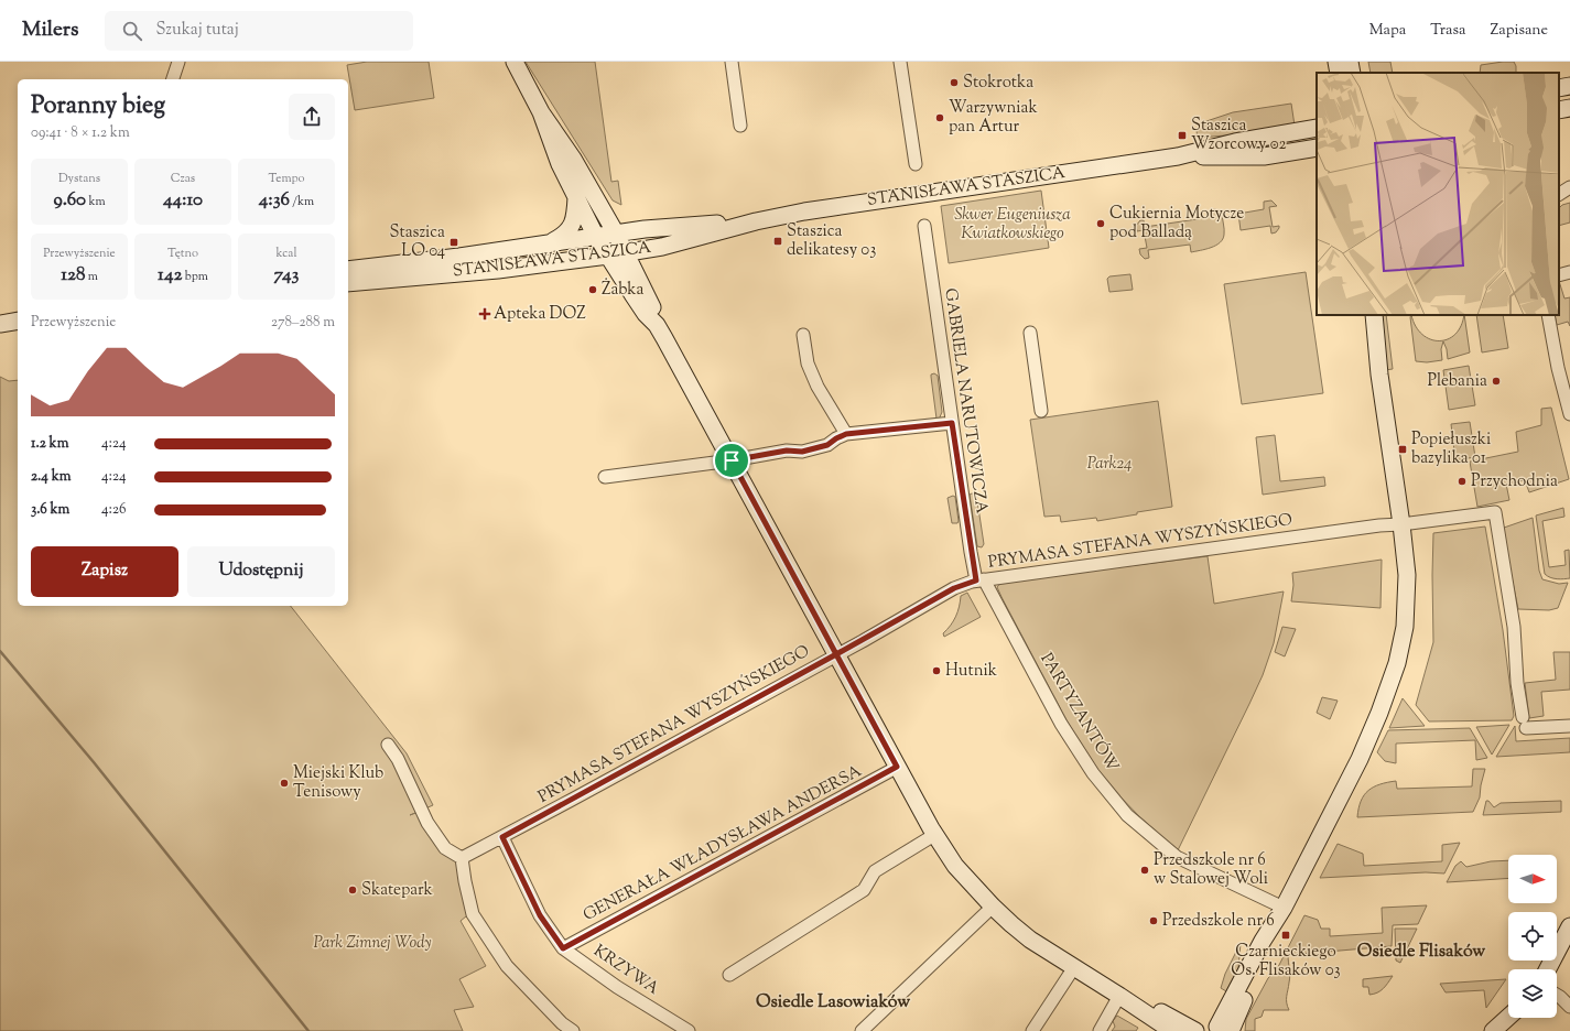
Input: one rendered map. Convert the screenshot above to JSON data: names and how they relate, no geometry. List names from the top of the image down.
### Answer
{
  "streets": {
    "street": [
      "STANISŁAWA STASZICA",
      "GABRIELA NARUTOWICZA",
      "PRYMASA STEFANA WYSZYŃSKIEGO",
      "PARTYZANTÓW",
      "GENERAŁA WŁADYSŁAWA ANDERSA",
      "KRZYWA"
    ]
  },
  "crossings": [
    ["GABRIELA NARUTOWICZA", "PRYMASA STEFANA WYSZYŃSKIEGO"],
    ["GABRIELA NARUTOWICZA", "PARTYZANTÓW"],
    ["PRYMASA STEFANA WYSZYŃSKIEGO", "PARTYZANTÓW"],
    ["PRYMASA STEFANA WYSZYŃSKIEGO", "KRZYWA"],
    ["GENERAŁA WŁADYSŁAWA ANDERSA", "KRZYWA"]
  ],
  "districts": ["Osiedle Flisaków", "Osiedle Lasowiaków"],
  "parks": ["Skwer Eugeniusza Kwiatkowskiego", "Park24", "Park Zimnej Wody"],
  "places": {
    "other": [
      "Stokrotka",
      "Warzywniak pan Artur",
      "Cukiernia Motycze pod Balladą",
      "Żabka",
      "Plebania",
      "Przychodnia",
      "Hutnik",
      "Miejski Klub Tenisowy",
      "Przedszkole nr 6 w Stalowej Woli",
      "Skatepark",
      "Przedszkole nr 6"
    ],
    "transit": [
      "Staszica Wzorcowy 02",
      "Staszica delikatesy 03",
      "Staszica LO 04",
      "Popiełuszki bazylika 01",
      "Czarnieckiego Os. Flisaków 03"
    ],
    "health": ["Apteka DOZ"]
  },
  "north": "right",
  "page": {
    "header": "Milers",
    "search": "Szukaj tutaj",
    "nav": ["Mapa", "Trasa", "Zapisane"],
    "heading": ["Poranny bieg", "09:41 · 8 × 1.2 km"],
    "stats": [
      ["Dystans", "9.60 km"],
      ["Czas", "44:10"],
      ["Tempo", "4:36 /km"],
      ["Przewyższenie", "128 m"],
      ["Tętno", "142 bpm"],
      ["kcal", "743"]
    ],
    "chart": ["Przewyższenie", "278–288 m"],
    "list": [
      {
        "name": "1.2 km",
        "note": "4:24"
      },
      {
        "name": "2.4 km",
        "note": "4:24"
      },
      {
        "name": "3.6 km",
        "note": "4:26"
      }
    ],
    "buttons": ["Zapisz", "Udostępnij"]
  }
}
